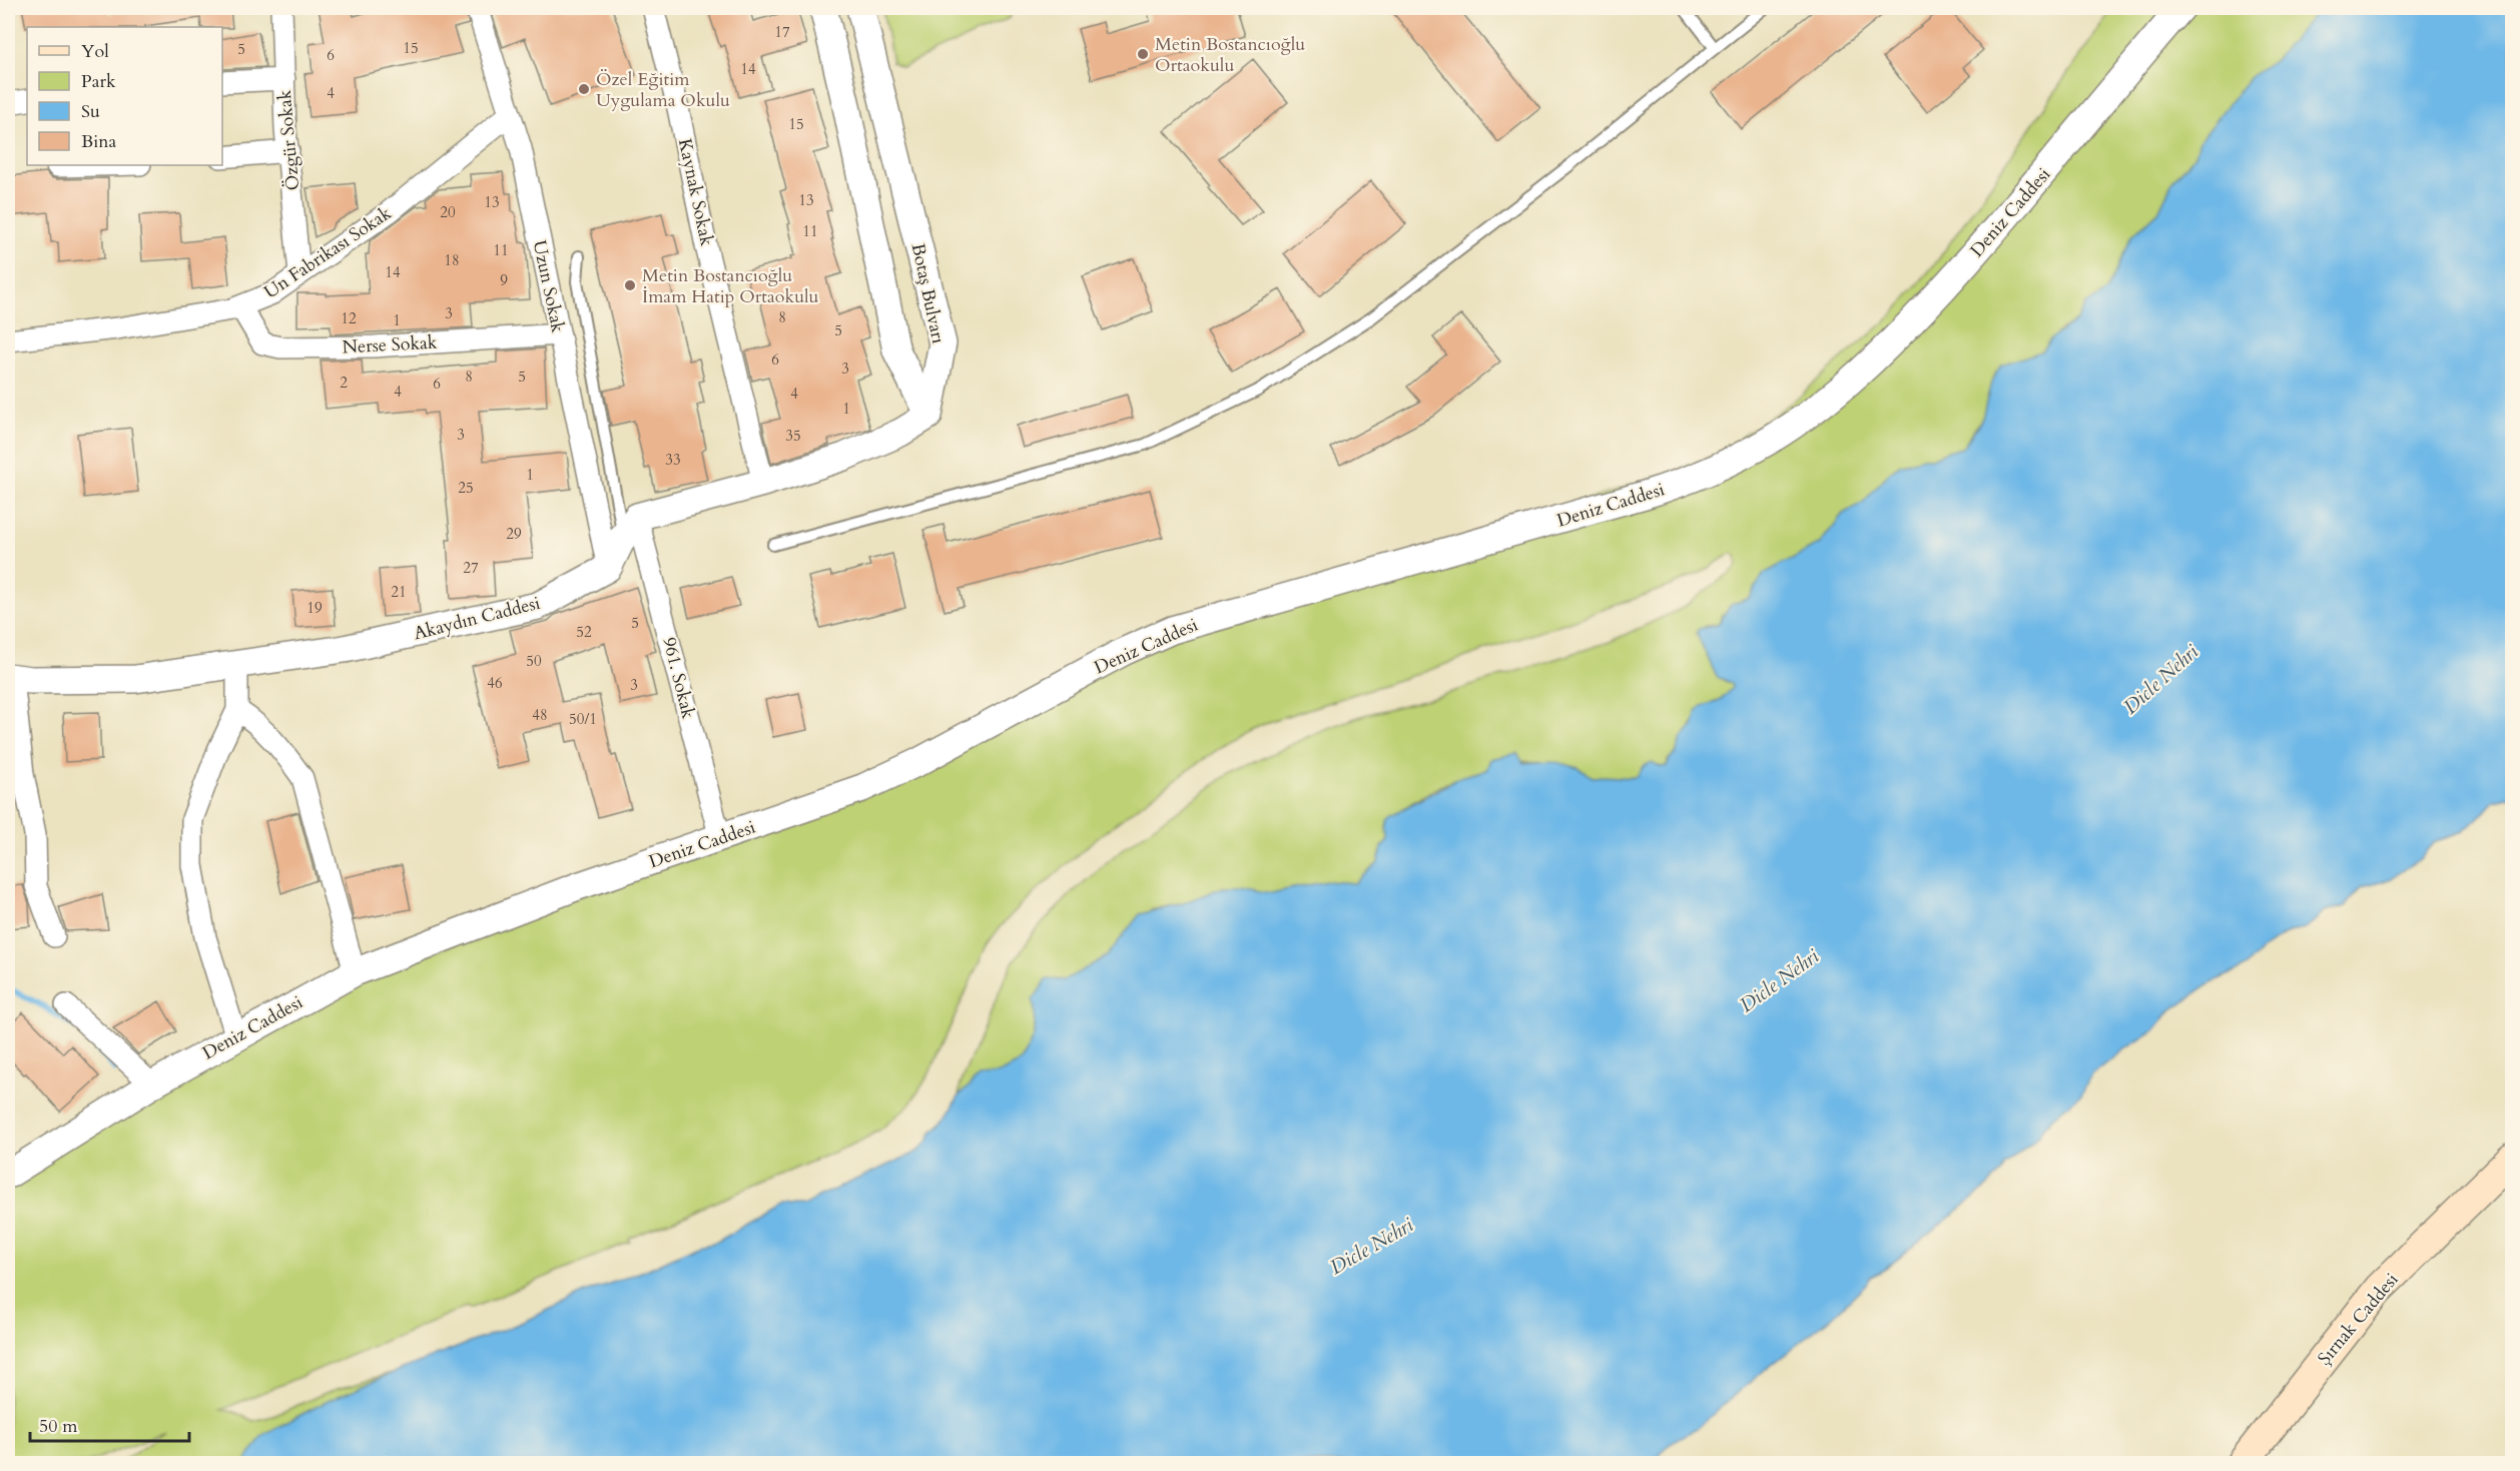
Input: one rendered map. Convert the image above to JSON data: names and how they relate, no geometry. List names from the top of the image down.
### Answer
{
  "streets": {
    "main road": ["Şırnak Caddesi"],
    "street": [
      "Özgür Sokak",
      "Kaynak Sokak",
      "Deniz Caddesi",
      "Un Fabrikası Sokak",
      "Uzun Sokak",
      "Botaş Bulvarı",
      "Nerse Sokak",
      "Akaydın Caddesi",
      "961. Sokak"
    ]
  },
  "crossings": [
    ["Özgür Sokak", "Un Fabrikası Sokak"],
    ["Deniz Caddesi", "961. Sokak"],
    ["Un Fabrikası Sokak", "Uzun Sokak"],
    ["Un Fabrikası Sokak", "Nerse Sokak"],
    ["Uzun Sokak", "Nerse Sokak"],
    ["Uzun Sokak", "Akaydın Caddesi"]
  ],
  "water": ["Dicle Nehri"],
  "places": ["Metin Bostancıoğlu Ortaokulu", "Özel Eğitim Uygulama Okulu", "Metin Bostancıoğlu İmam Hatip Ortaokulu"],
  "house_numbers": [
    "17",
    "15",
    "5",
    "6",
    "14",
    "4",
    "15",
    "13",
    "13",
    "20",
    "11",
    "11",
    "18",
    "14",
    "9",
    "3",
    "8",
    "12",
    "1",
    "5",
    "6",
    "3",
    "8",
    "5",
    "2",
    "6",
    "4",
    "4",
    "1",
    "3",
    "35",
    "33",
    "1",
    "25",
    "29",
    "27",
    "21",
    "19",
    "5",
    "52",
    "50",
    "46",
    "3",
    "48",
    "50/1"
  ],
  "legend": [
    "Yol",
    "Park",
    "Su",
    "Bina"
  ],
  "scale_bar": "50 m"
}
